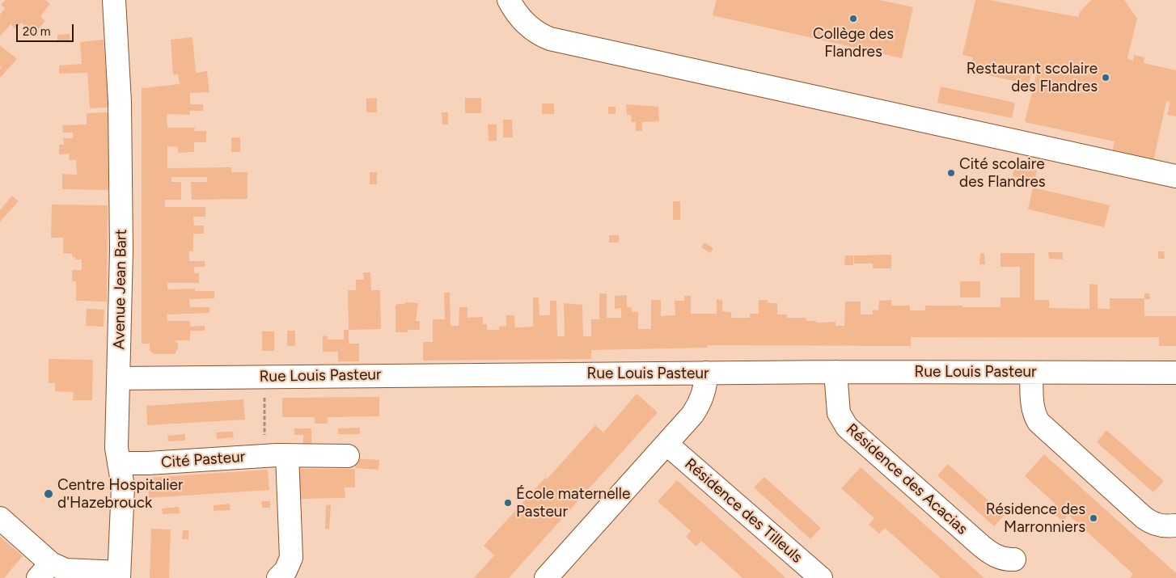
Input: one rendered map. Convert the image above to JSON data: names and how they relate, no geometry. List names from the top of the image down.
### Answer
{
  "streets": {
    "street": [
      "Avenue Jean Bart",
      "Rue Louis Pasteur",
      "Cité Pasteur",
      "Résidence des Acacias",
      "Résidence des Tilleuls"
    ]
  },
  "crossings": [
    ["Avenue Jean Bart", "Rue Louis Pasteur"],
    ["Avenue Jean Bart", "Cité Pasteur"],
    ["Rue Louis Pasteur", "Résidence des Acacias"]
  ],
  "places": [
    "Collège des Flandres",
    "Restaurant scolaire des Flandres",
    "Cité scolaire des Flandres",
    "Centre Hospitalier d'Hazebrouck",
    "École maternelle Pasteur",
    "Résidence des Marronniers"
  ],
  "scale_bar": "20 m"
}
